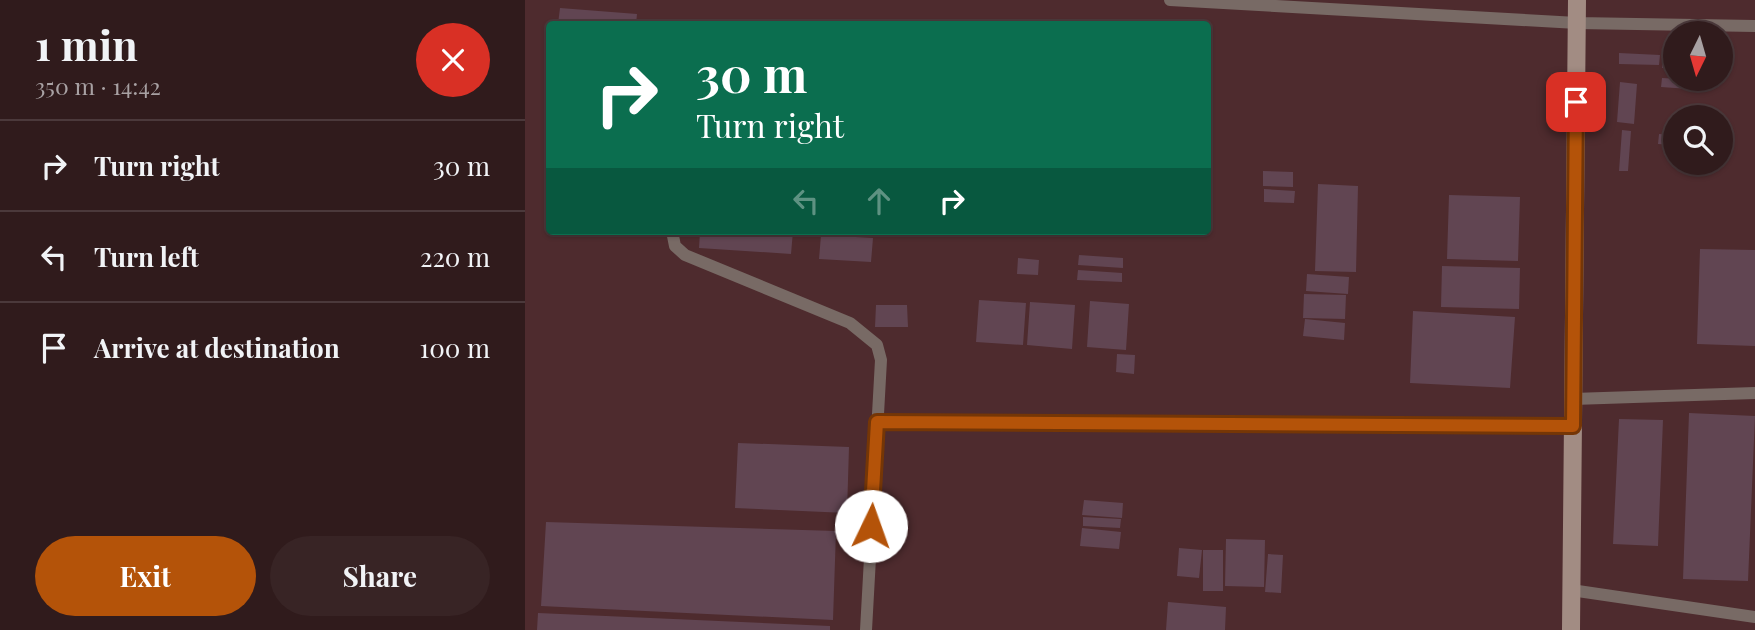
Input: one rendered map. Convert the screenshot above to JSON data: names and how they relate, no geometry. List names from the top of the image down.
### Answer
{
  "north": "bottom",
  "page": {
    "heading": ["1 min", "350 m · 14:42"],
    "turn": ["30 m", "Turn right"],
    "list": [
      {
        "name": "Turn right",
        "value": "30 m"
      },
      {
        "name": "Turn left",
        "value": "220 m"
      },
      {
        "name": "Arrive at destination",
        "value": "100 m"
      }
    ],
    "buttons": ["Exit", "Share"]
  }
}
